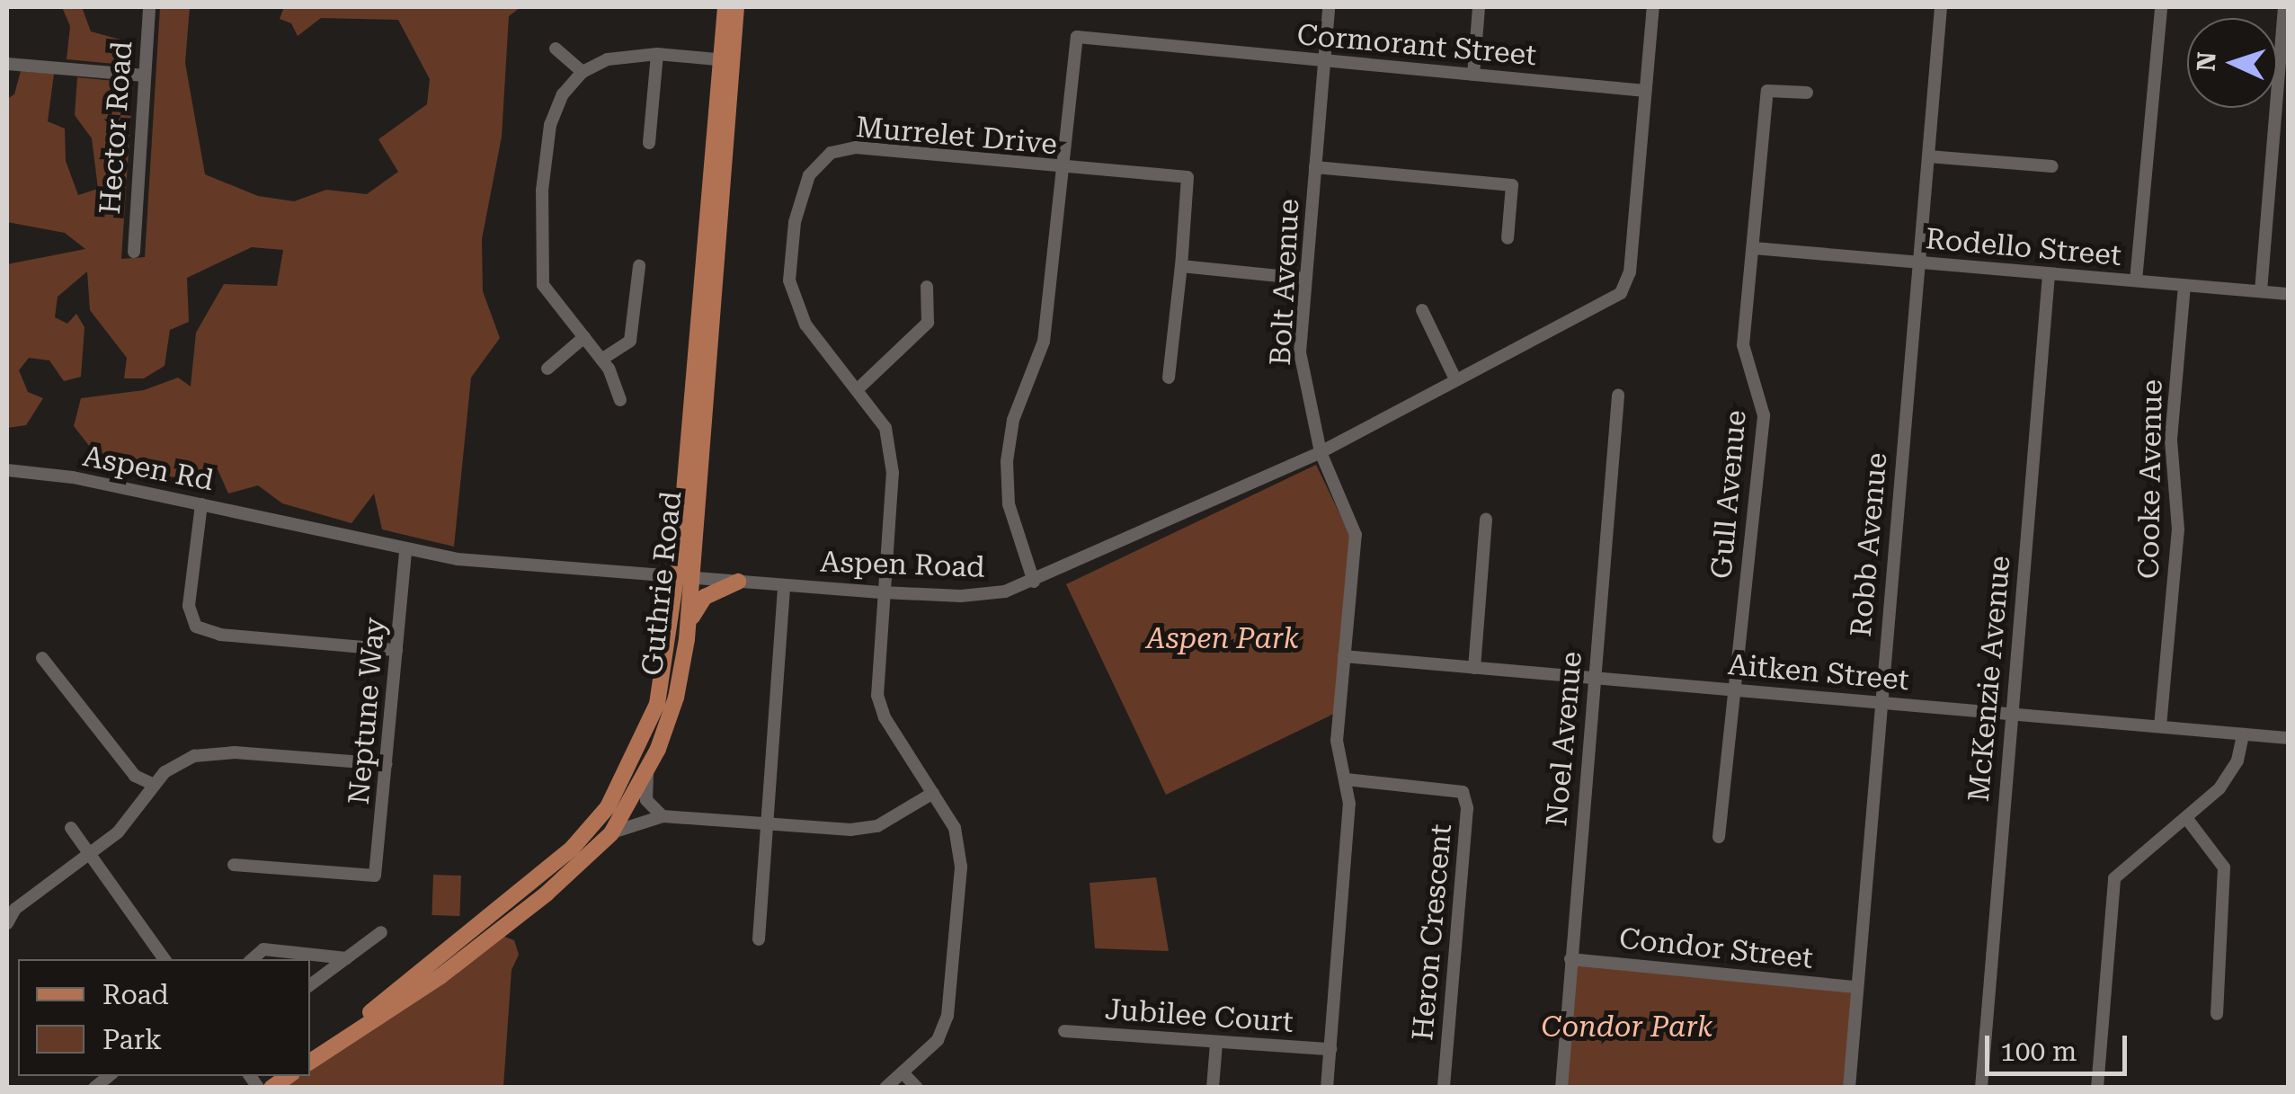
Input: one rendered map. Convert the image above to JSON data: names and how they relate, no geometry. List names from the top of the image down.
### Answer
{
  "streets": {
    "main road": ["Guthrie Road"],
    "street": [
      "Cormorant Street",
      "Hector Road",
      "Murrelet Drive",
      "Rodello Street",
      "Bolt Avenue",
      "Aspen Rd",
      "Cooke Avenue",
      "Gull Avenue",
      "Robb Avenue",
      "Aspen Road",
      "Aitken Street",
      "McKenzie Avenue",
      "Neptune Way",
      "Noel Avenue",
      "Heron Crescent",
      "Condor Street",
      "Jubilee Court"
    ]
  },
  "crossings": [
    ["Cormorant Street", "Murrelet Drive"],
    ["Cormorant Street", "Bolt Avenue"],
    ["Cormorant Street", "Aspen Road"],
    ["Murrelet Drive", "Aspen Road"],
    ["Rodello Street", "Cooke Avenue"],
    ["Rodello Street", "Gull Avenue"],
    ["Rodello Street", "Robb Avenue"],
    ["Rodello Street", "McKenzie Avenue"],
    ["Bolt Avenue", "Aspen Road"],
    ["Bolt Avenue", "Aitken Street"],
    ["Bolt Avenue", "Heron Crescent"],
    ["Bolt Avenue", "Jubilee Court"],
    ["Aspen Rd", "Aspen Road"],
    ["Cooke Avenue", "Aitken Street"],
    ["Gull Avenue", "Aitken Street"],
    ["Robb Avenue", "Aitken Street"],
    ["Robb Avenue", "Condor Street"],
    ["Aspen Road", "Guthrie Road"],
    ["Aspen Road", "Neptune Way"],
    ["Aitken Street", "McKenzie Avenue"],
    ["Aitken Street", "Noel Avenue"],
    ["Noel Avenue", "Condor Street"]
  ],
  "parks": ["Aspen Park", "Condor Park"],
  "legend": ["Road", "Park"],
  "scale_bar": "100 m",
  "north": "left"
}
